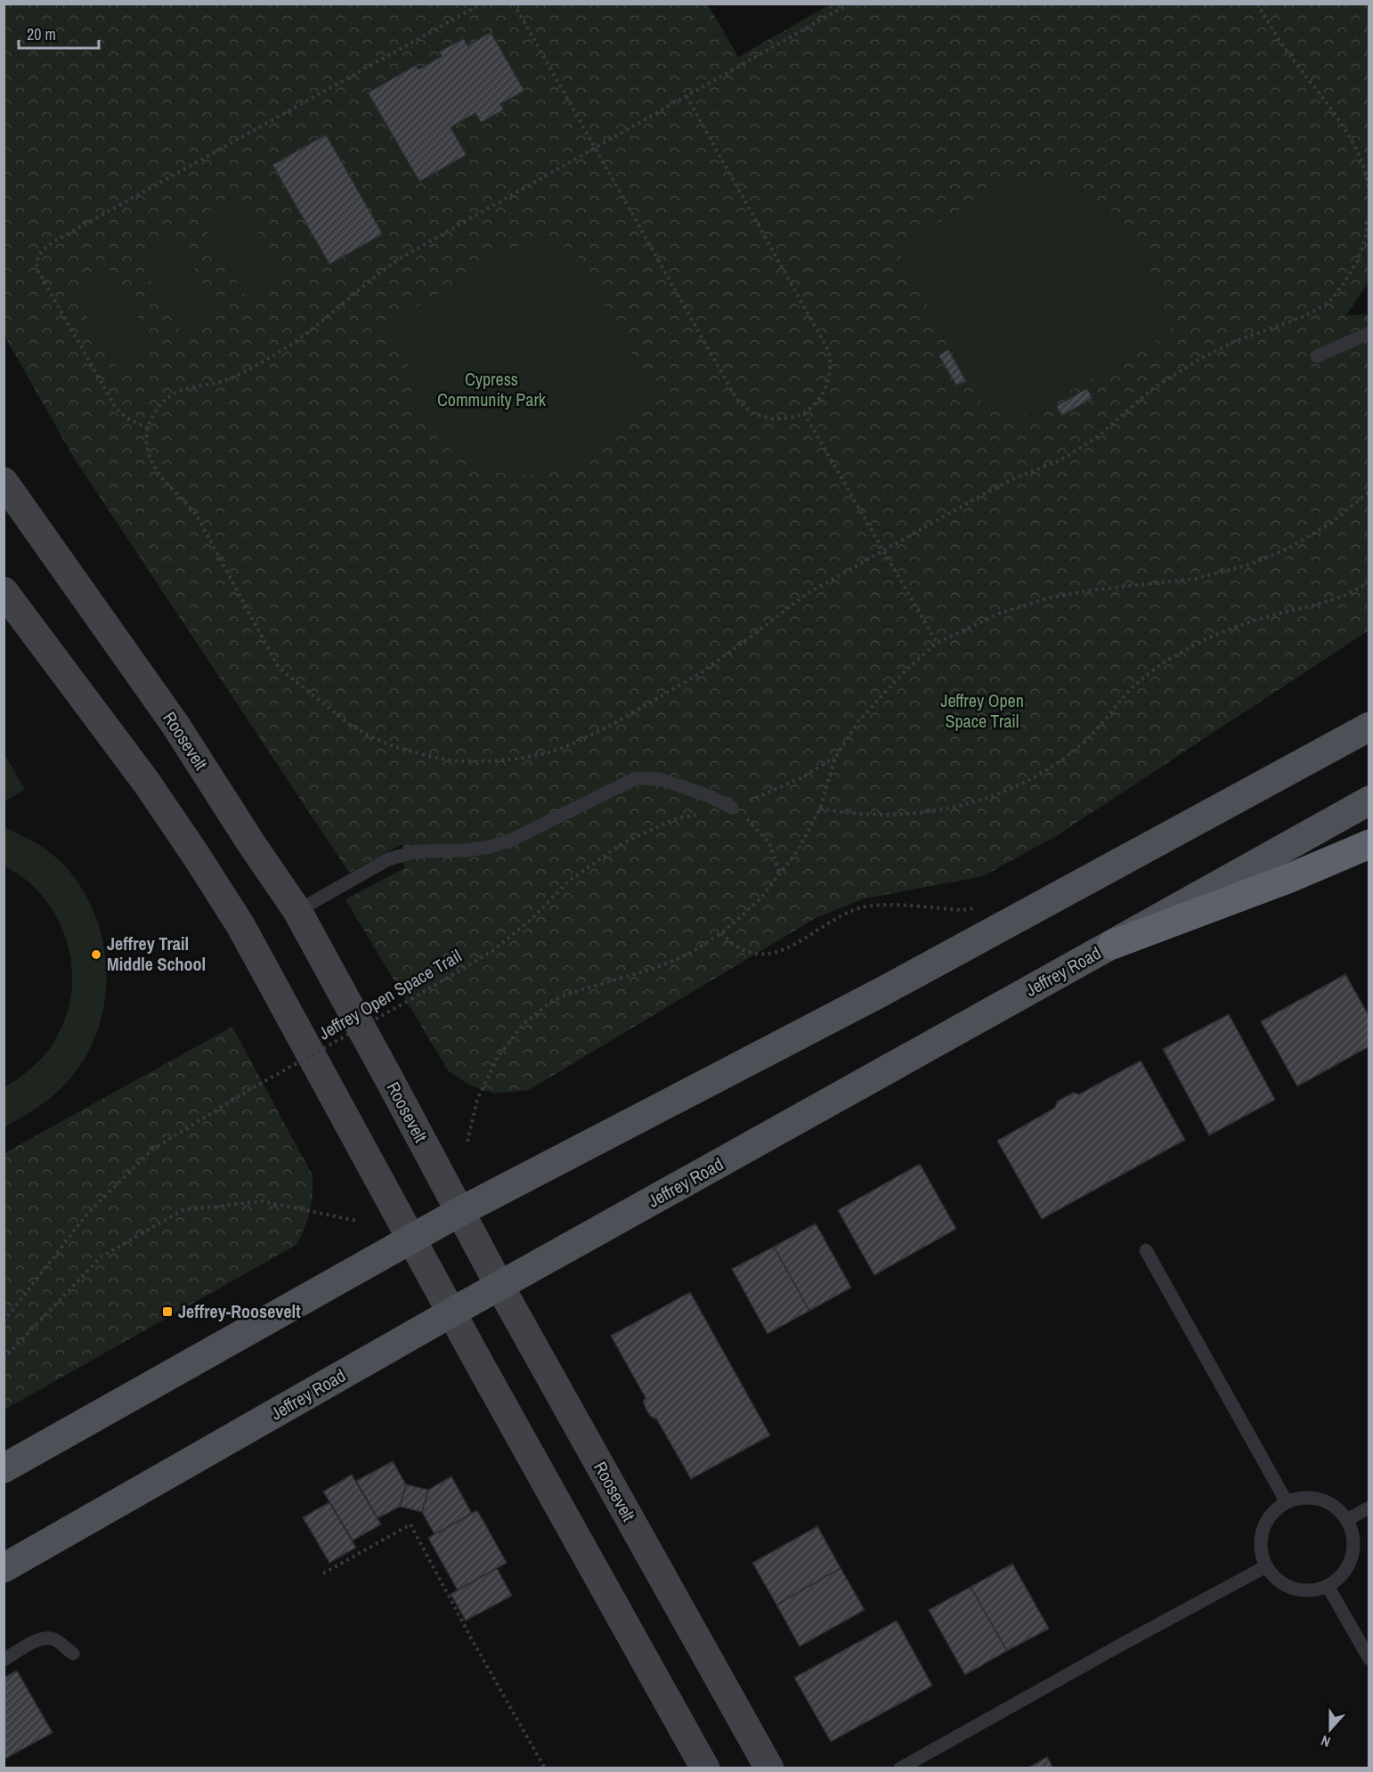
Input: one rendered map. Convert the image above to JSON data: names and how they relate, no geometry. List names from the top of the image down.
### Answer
{
  "streets": {
    "main road": ["Jeffrey Road"],
    "street": ["Roosevelt"],
    "path": ["Jeffrey Open Space Trail"]
  },
  "crossings": [
    ["Roosevelt", "Jeffrey Road"]
  ],
  "parks": ["Cypress Community Park", "Jeffrey Open Space Trail"],
  "places": {
    "other": ["Jeffrey Trail Middle School"],
    "transit": ["Jeffrey-Roosevelt"]
  },
  "scale_bar": "20 m",
  "north": "bottom"
}
